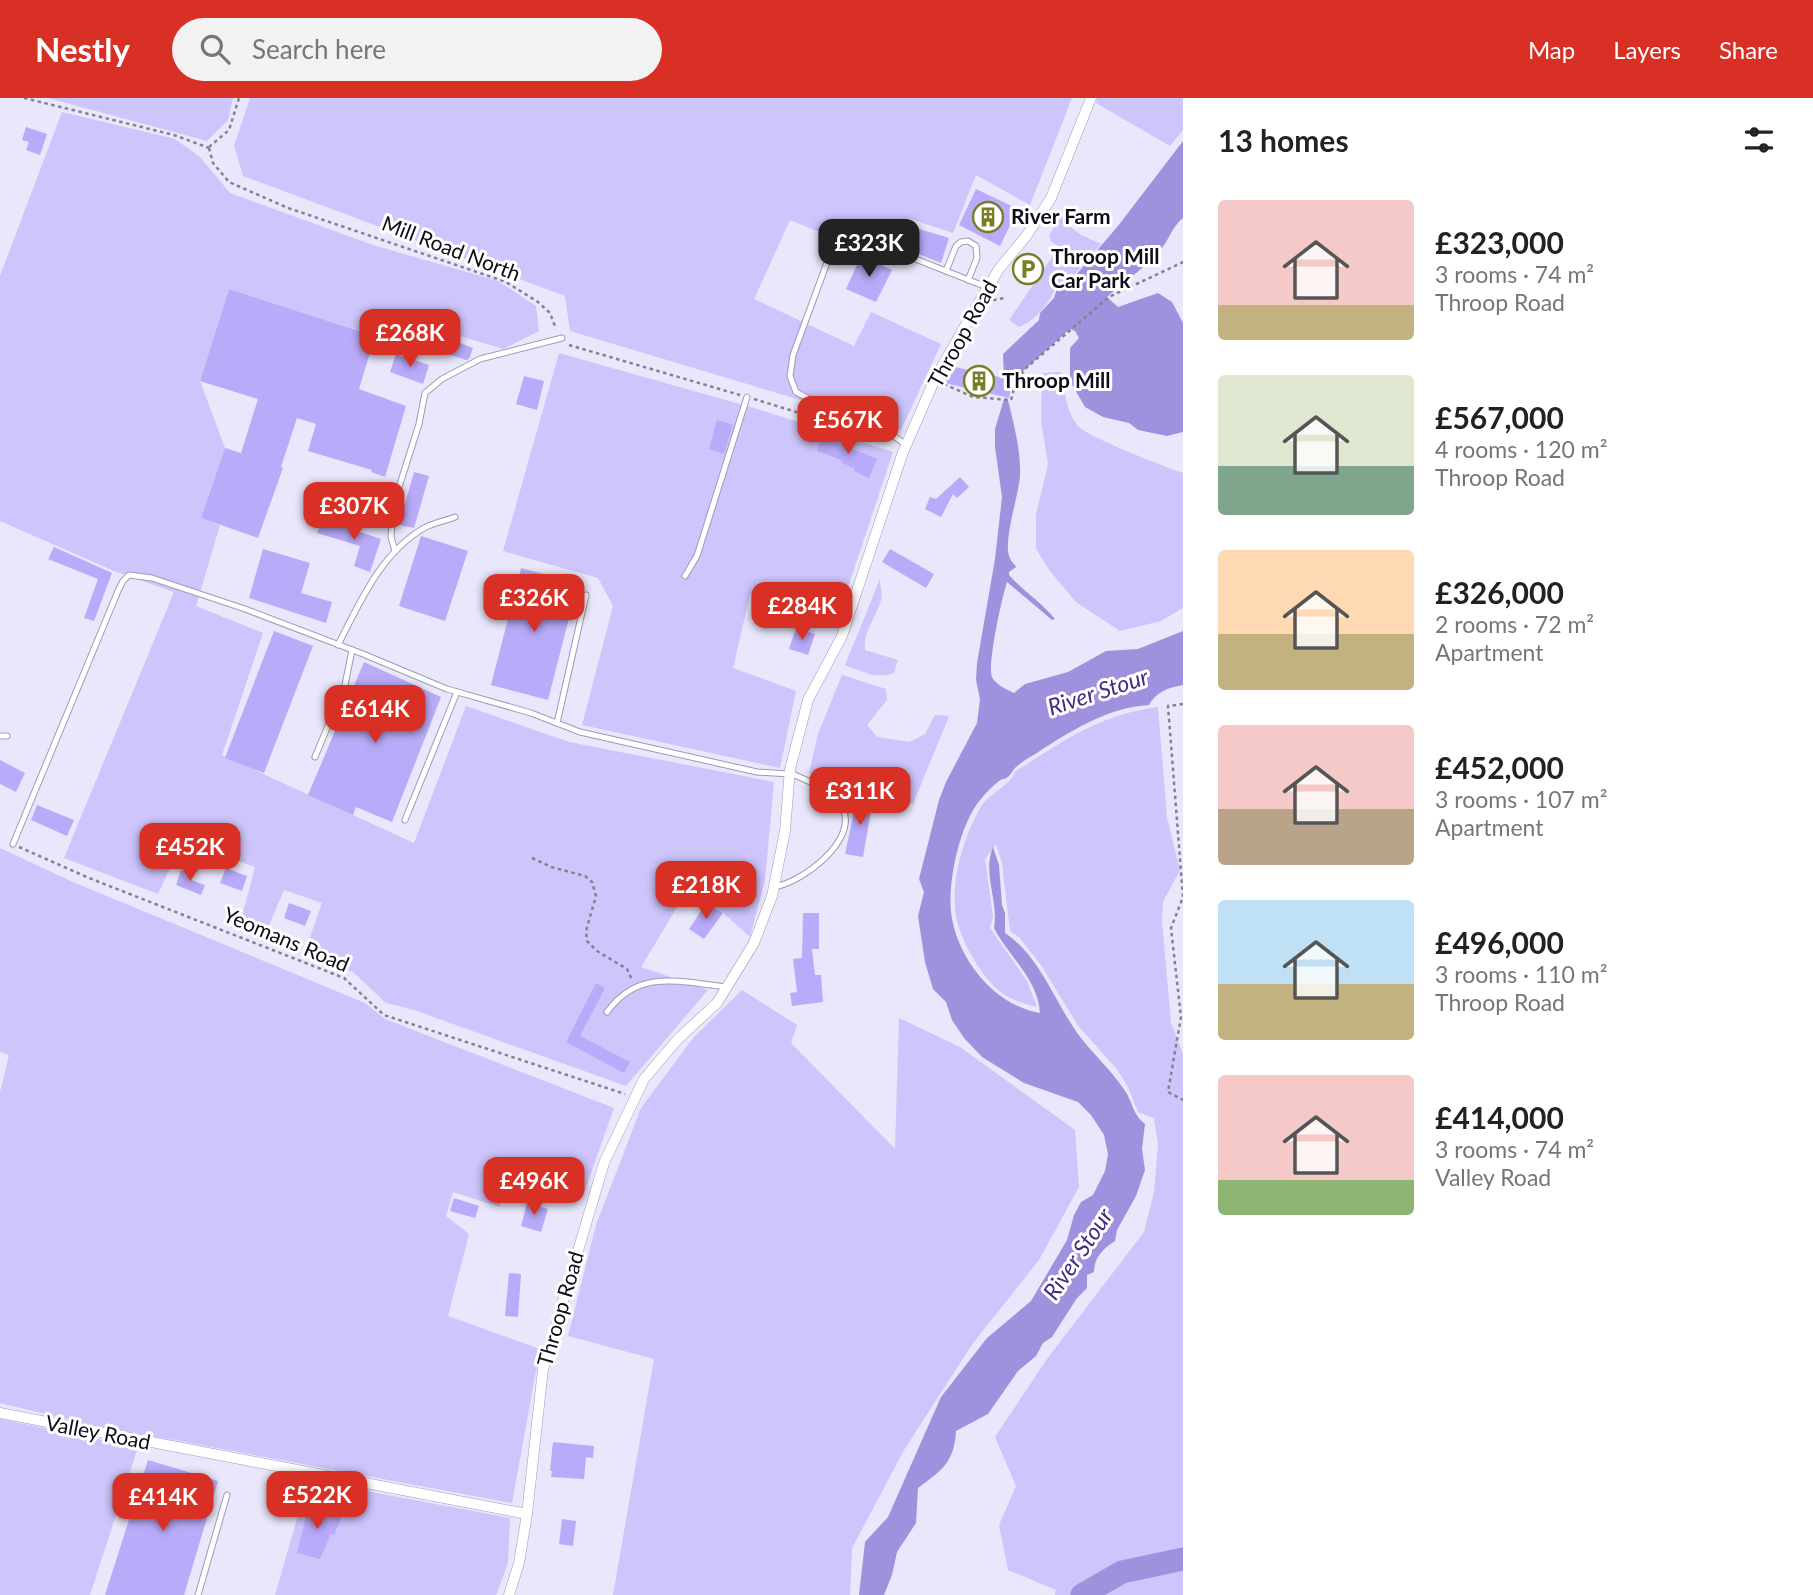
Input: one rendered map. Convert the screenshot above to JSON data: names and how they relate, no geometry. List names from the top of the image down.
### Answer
{
  "streets": {
    "street": ["Throop Road", "Valley Road"],
    "path": ["Mill Road North", "Yeomans Road"]
  },
  "crossings": [
    ["Throop Road", "Yeomans Road"],
    ["Throop Road", "Valley Road"]
  ],
  "water": ["River Stour"],
  "places": {
    "building": ["River Farm", "Throop Mill"],
    "parking": ["Throop Mill Car Park"]
  },
  "page": {
    "header": "Nestly",
    "search": "Search here",
    "nav": ["Map", "Layers", "Share"],
    "heading": "13 homes",
    "list": [
      {
        "name": "£323,000",
        "note": "3 rooms · 74 m² · Throop Road"
      },
      {
        "name": "£567,000",
        "note": "4 rooms · 120 m² · Throop Road"
      },
      {
        "name": "£326,000",
        "note": "2 rooms · 72 m² · Apartment"
      },
      {
        "name": "£452,000",
        "note": "3 rooms · 107 m² · Apartment"
      },
      {
        "name": "£496,000",
        "note": "3 rooms · 110 m² · Throop Road"
      },
      {
        "name": "£414,000",
        "note": "3 rooms · 74 m² · Valley Road"
      }
    ],
    "price": [
      "£323K",
      "£268K",
      "£567K",
      "£307K",
      "£326K",
      "£284K",
      "£614K",
      "£311K",
      "£452K",
      "£218K",
      "£496K",
      "£522K",
      "£414K"
    ]
  }
}
